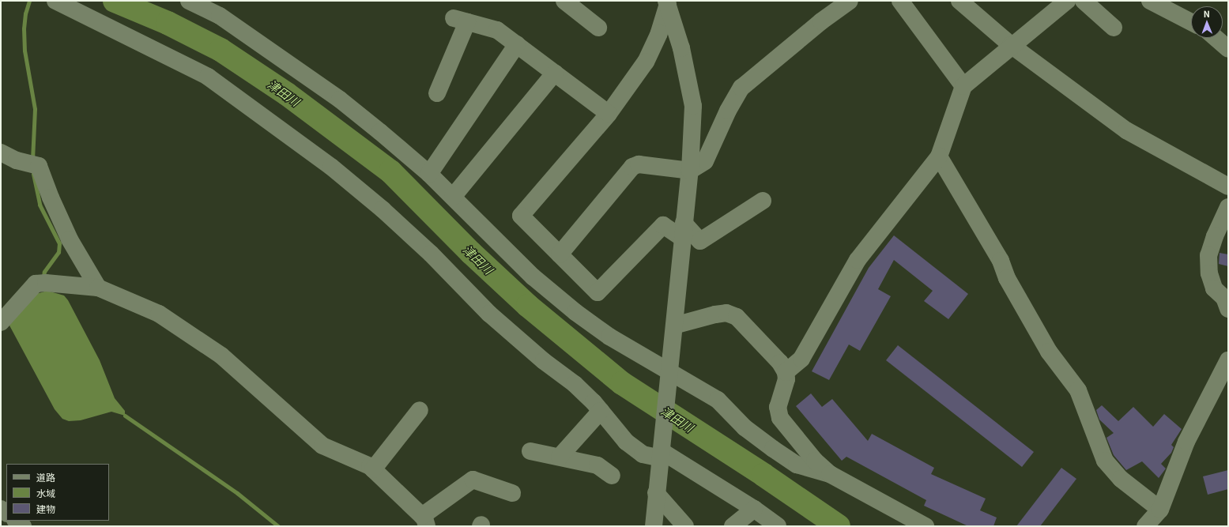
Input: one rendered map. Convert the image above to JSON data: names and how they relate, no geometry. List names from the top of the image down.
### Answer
{
  "water": ["津田川"],
  "legend": ["道路", "水域", "建物"],
  "north": "top"
}
